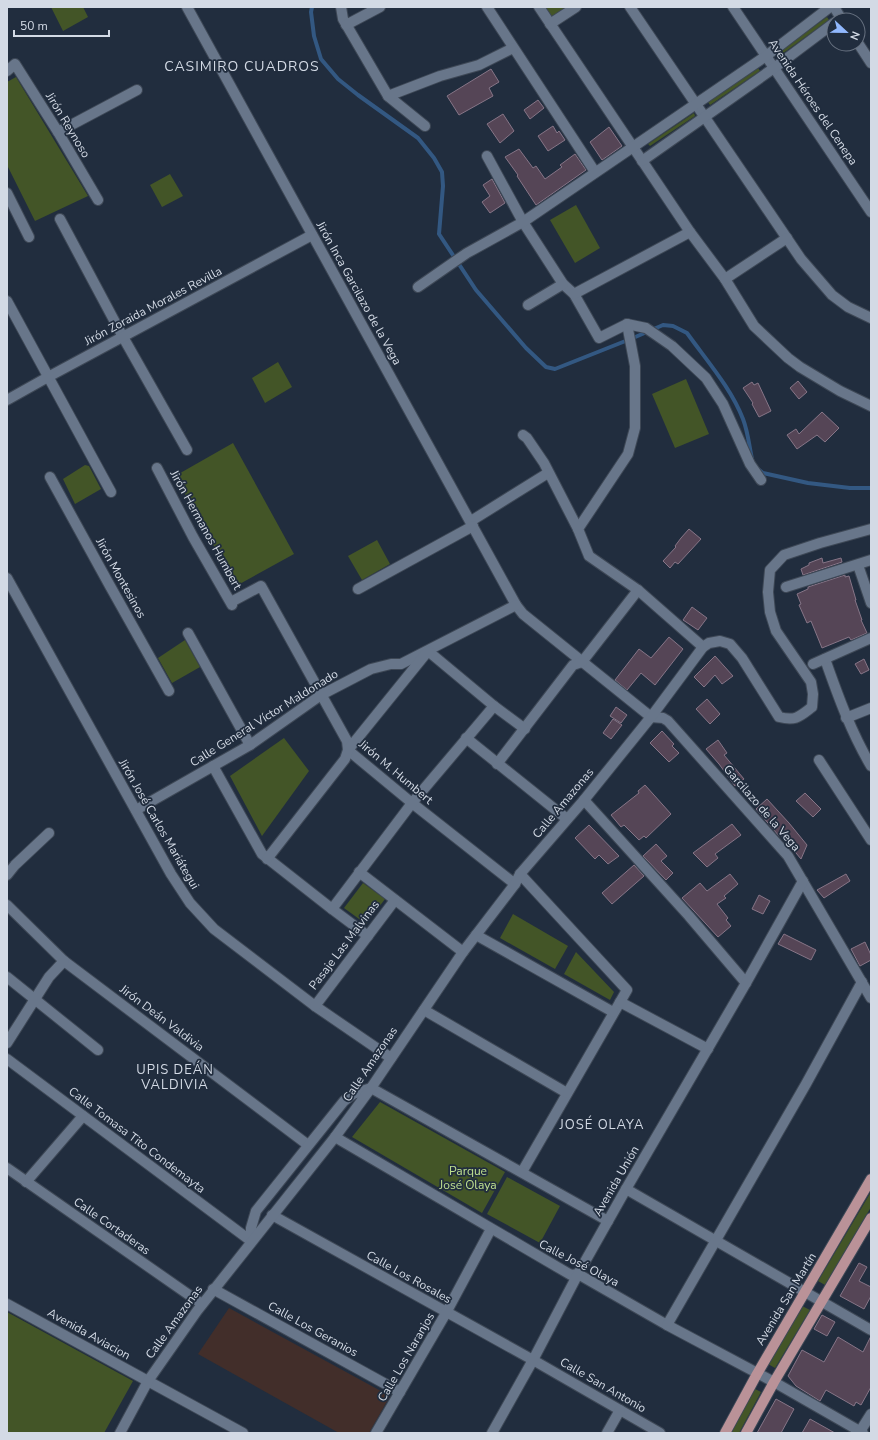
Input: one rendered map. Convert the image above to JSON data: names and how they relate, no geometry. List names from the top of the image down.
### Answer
{
  "streets": {
    "main road": ["Avenida San Martín"],
    "street": [
      "Avenida Héroes del Cenepa",
      "Jirón Reynoso",
      "Jirón Inca Garcilazo de la Vega",
      "Jirón Zoraida Morales Revilla",
      "Jirón Hermanos Humbert",
      "Jirón Montesinos",
      "Calle General Víctor Maldonado",
      "Jirón M. Humbert",
      "Calle Amazonas",
      "Garcilazo de la Vega",
      "Jirón José Carlos Mariátegui",
      "Pasaje Las Malvinas",
      "Jirón Deán Valdivia",
      "Calle Tomasa Tito Condemayta",
      "Avenida Unión",
      "Calle Cortaderas",
      "Calle José Olaya",
      "Calle Los Rosales",
      "Calle Los Geranios",
      "Avenida Aviacion",
      "Calle Los Naranjos",
      "Calle San Antonio"
    ]
  },
  "crossings": [
    ["Jirón Inca Garcilazo de la Vega", "Jirón Zoraida Morales Revilla"],
    ["Jirón Inca Garcilazo de la Vega", "Calle General Víctor Maldonado"],
    ["Jirón Hermanos Humbert", "Jirón M. Humbert"],
    ["Calle General Víctor Maldonado", "Jirón M. Humbert"],
    ["Calle General Víctor Maldonado", "Jirón José Carlos Mariátegui"],
    ["Jirón M. Humbert", "Calle Amazonas"],
    ["Calle Amazonas", "Garcilazo de la Vega"],
    ["Calle Amazonas", "Jirón José Carlos Mariátegui"],
    ["Calle Amazonas", "Calle Tomasa Tito Condemayta"],
    ["Calle Amazonas", "Calle Cortaderas"],
    ["Calle Amazonas", "Calle José Olaya"],
    ["Calle Amazonas", "Calle Los Rosales"],
    ["Calle Amazonas", "Calle Los Geranios"],
    ["Calle Amazonas", "Avenida Aviacion"],
    ["Garcilazo de la Vega", "Avenida Unión"],
    ["Jirón José Carlos Mariátegui", "Pasaje Las Malvinas"],
    ["Avenida Unión", "Calle José Olaya"],
    ["Avenida Unión", "Calle Los Rosales"],
    ["Avenida Unión", "Calle San Antonio"],
    ["Calle José Olaya", "Avenida San Martín"],
    ["Calle José Olaya", "Calle Los Naranjos"],
    ["Calle Los Rosales", "Calle Los Naranjos"],
    ["Calle Los Rosales", "Calle San Antonio"],
    ["Calle Los Geranios", "Calle Los Naranjos"]
  ],
  "districts": ["CASIMIRO CUADROS", "UPIS DEÁN VALDIVIA", "JOSÉ OLAYA"],
  "parks": ["Parque José Olaya"],
  "scale_bar": "50 m",
  "north": "right"
}
